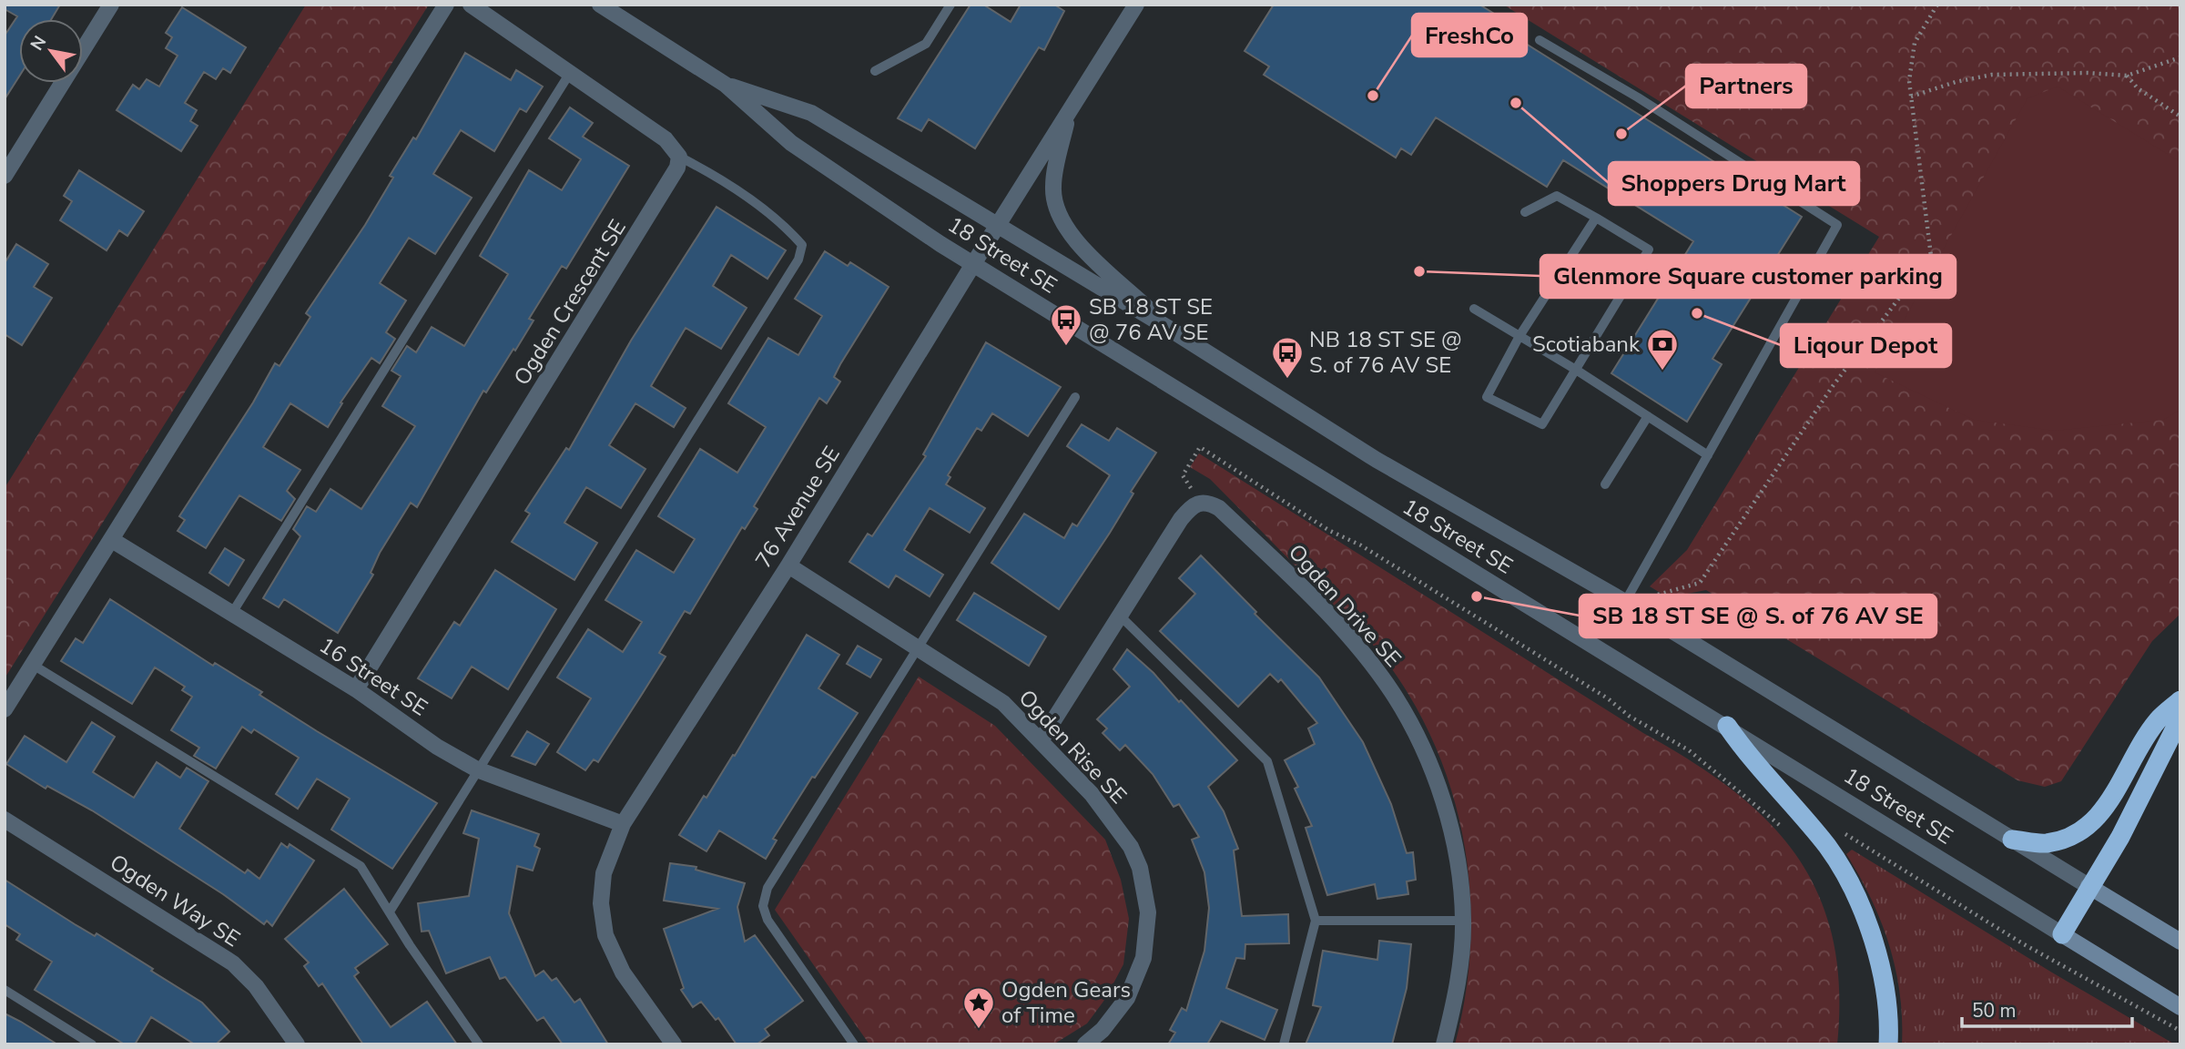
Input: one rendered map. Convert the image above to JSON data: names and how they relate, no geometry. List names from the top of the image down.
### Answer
{
  "streets": {
    "main road": ["18 Street SE"],
    "street": [
      "Ogden Crescent SE",
      "76 Avenue SE",
      "Ogden Drive SE",
      "16 Street SE",
      "Ogden Rise SE",
      "Ogden Way SE"
    ]
  },
  "crossings": [
    ["18 Street SE", "76 Avenue SE"],
    ["Ogden Crescent SE", "16 Street SE"],
    ["76 Avenue SE", "16 Street SE"],
    ["76 Avenue SE", "Ogden Rise SE"]
  ],
  "places": {
    "other": [
      "FreshCo",
      "Shoppers Drug Mart",
      "Partners",
      "Glenmore Square customer parking",
      "Liqour Depot",
      "SB 18 ST SE @ S. of 76 AV SE"
    ],
    "bus stop": ["SB 18 ST SE @ 76 AV SE", "NB 18 ST SE @ S. of 76 AV SE"],
    "bank": ["Scotiabank"],
    "place": ["Ogden Gears of Time"]
  },
  "scale_bar": "50 m",
  "north": "top left"
}
